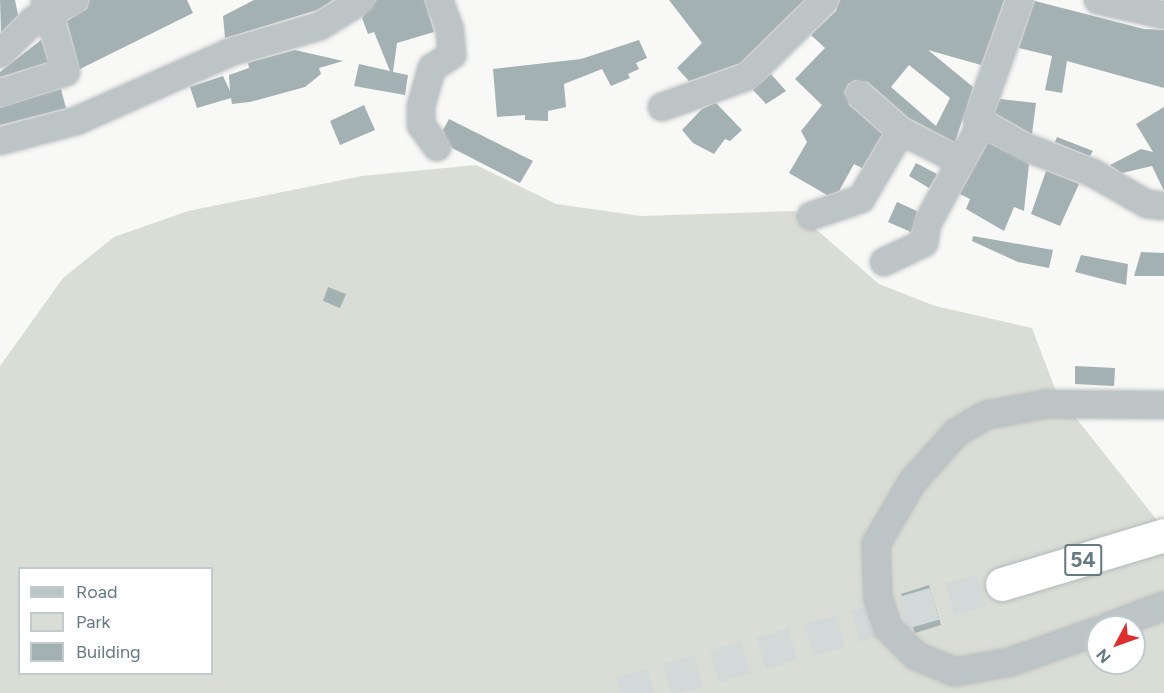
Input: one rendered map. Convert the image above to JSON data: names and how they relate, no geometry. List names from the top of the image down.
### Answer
{
  "streets": {
    "highway": ["54"]
  },
  "legend": ["Road", "Park", "Building"],
  "north": "bottom left"
}
